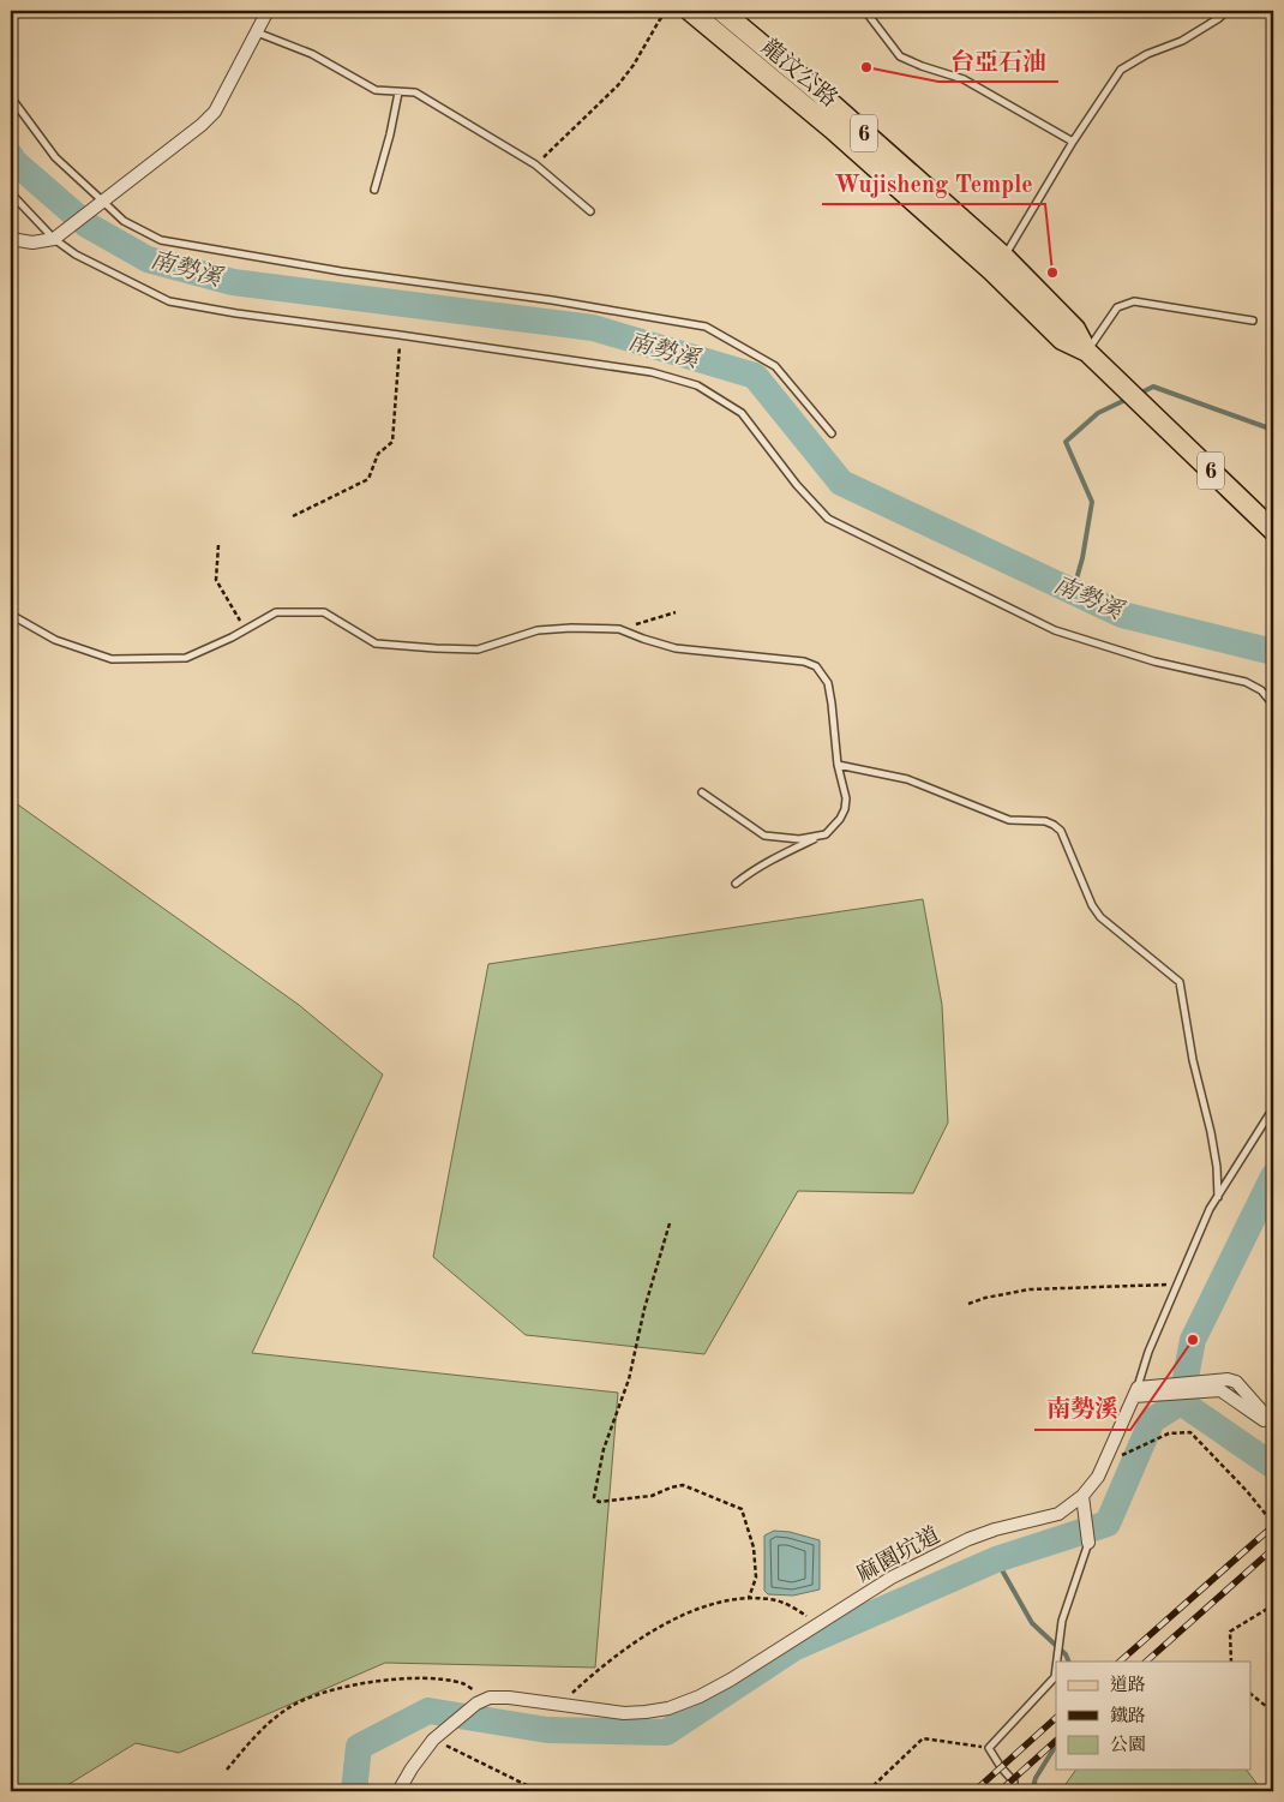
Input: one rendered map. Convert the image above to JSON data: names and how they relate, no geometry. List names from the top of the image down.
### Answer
{
  "streets": {
    "main road": ["龍汶公路", "6"],
    "street": ["麻園坑道"]
  },
  "crossings": [
    ["龍汶公路", "6"]
  ],
  "water": ["南勢溪"],
  "places": ["台亞石油", "Wujisheng Temple", "南勢溪"],
  "legend": ["道路", "鐵路", "公園"]
}
